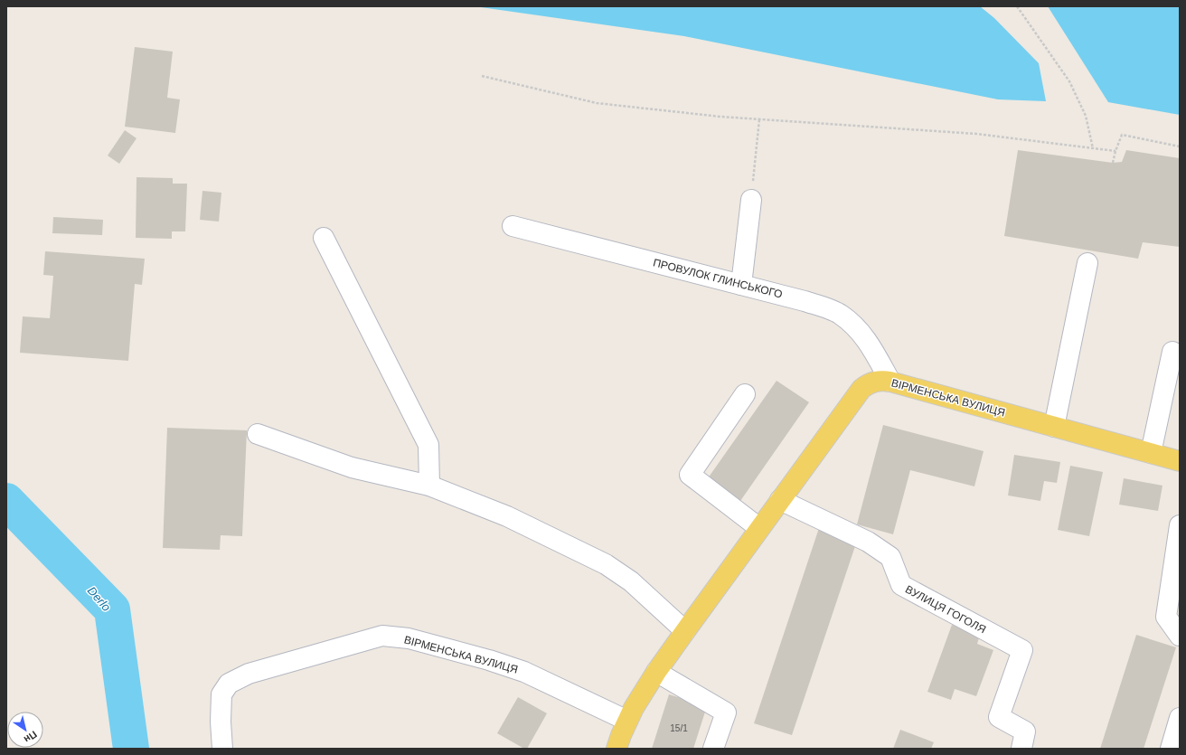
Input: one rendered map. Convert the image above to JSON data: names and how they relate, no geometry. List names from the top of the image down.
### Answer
{
  "streets": {
    "main road": ["ВІРМЕНСЬКА ВУЛИЦЯ"],
    "street": ["ПРОВУЛОК ГЛИНСЬКОГО", "ВУЛИЦЯ ГОГОЛЯ"]
  },
  "crossings": [
    ["ПРОВУЛОК ГЛИНСЬКОГО", "ВІРМЕНСЬКА ВУЛИЦЯ"],
    ["ВІРМЕНСЬКА ВУЛИЦЯ", "ВУЛИЦЯ ГОГОЛЯ"]
  ],
  "water": ["Derlo"],
  "house_numbers": ["15/1"],
  "north": "bottom right"
}
